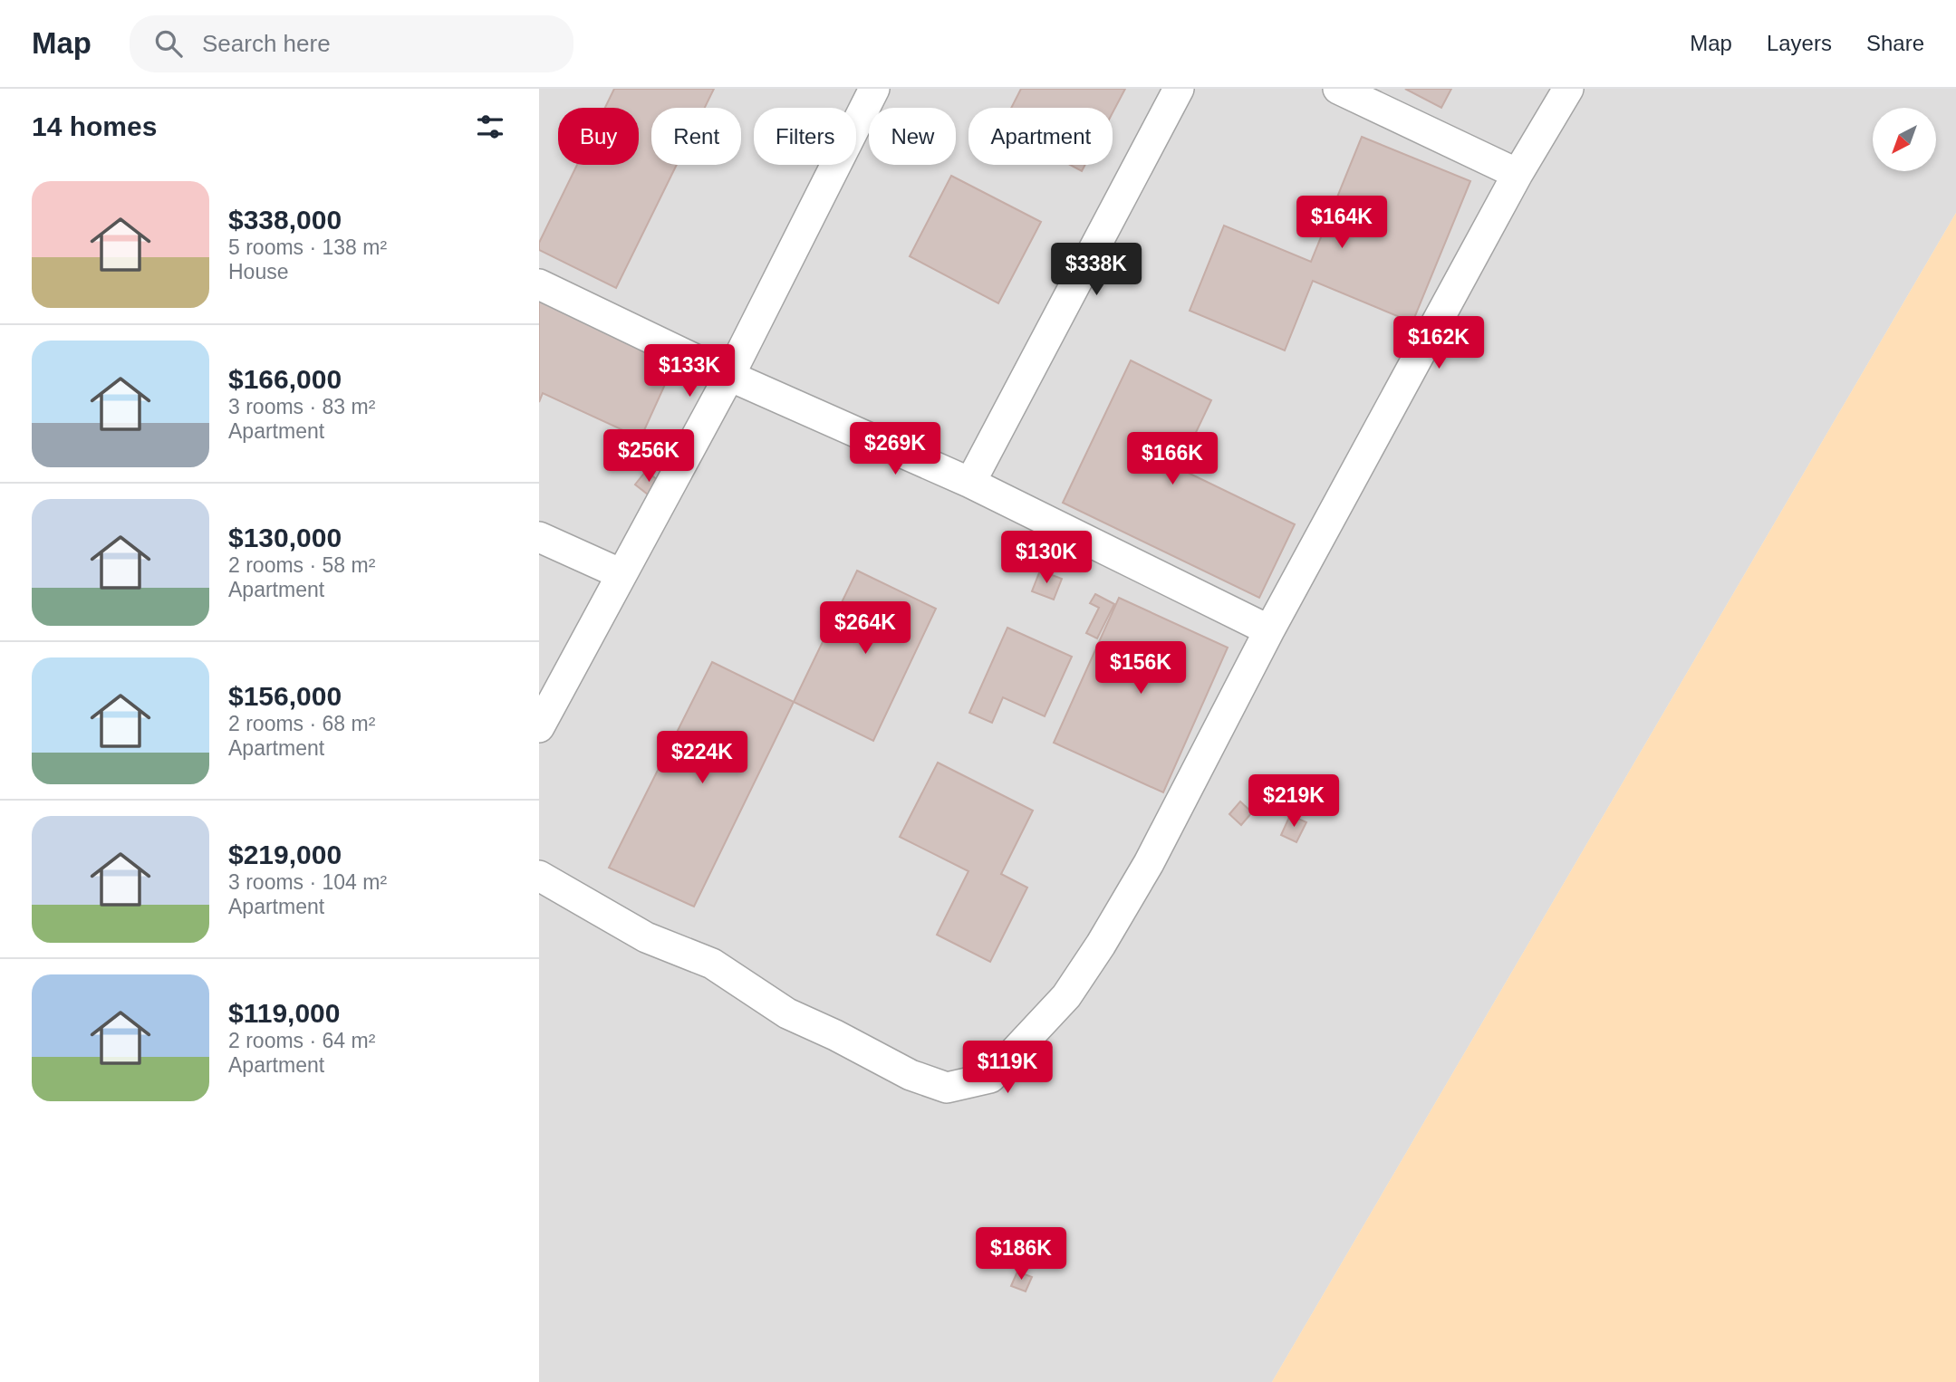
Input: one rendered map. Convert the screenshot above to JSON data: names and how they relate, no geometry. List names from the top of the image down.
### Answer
{
  "north": "bottom left",
  "page": {
    "header": "Map",
    "search": "Search here",
    "nav": ["Map", "Layers", "Share"],
    "heading": "14 homes",
    "chip": [
      "Buy",
      "Rent",
      "Filters",
      "New",
      "Apartment"
    ],
    "list": [
      {
        "name": "$338,000",
        "note": "5 rooms · 138 m² · House"
      },
      {
        "name": "$166,000",
        "note": "3 rooms · 83 m² · Apartment"
      },
      {
        "name": "$130,000",
        "note": "2 rooms · 58 m² · Apartment"
      },
      {
        "name": "$156,000",
        "note": "2 rooms · 68 m² · Apartment"
      },
      {
        "name": "$219,000",
        "note": "3 rooms · 104 m² · Apartment"
      },
      {
        "name": "$119,000",
        "note": "2 rooms · 64 m² · Apartment"
      }
    ],
    "price": [
      "$164K",
      "$338K",
      "$162K",
      "$133K",
      "$269K",
      "$256K",
      "$166K",
      "$130K",
      "$264K",
      "$156K",
      "$224K",
      "$219K",
      "$119K",
      "$186K"
    ]
  }
}
